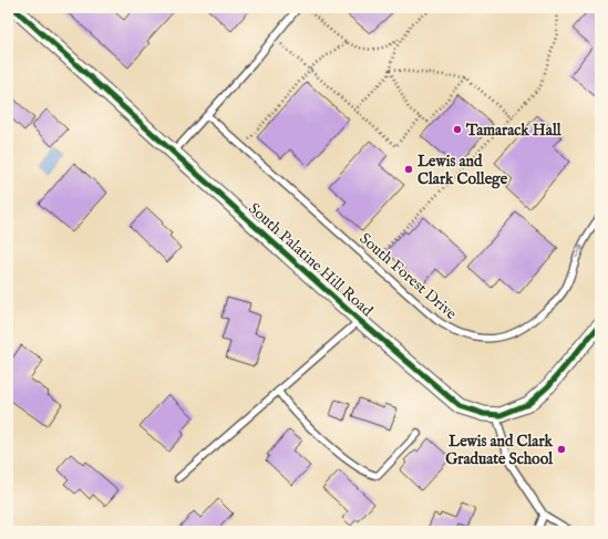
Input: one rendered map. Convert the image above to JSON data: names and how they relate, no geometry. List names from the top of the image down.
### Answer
{
  "streets": {
    "street": ["South Palatine Hill Road"],
    "lane": ["South Forest Drive"]
  },
  "places": ["Tamarack Hall", "Lewis and Clark College", "Lewis and Clark Graduate School"]
}
